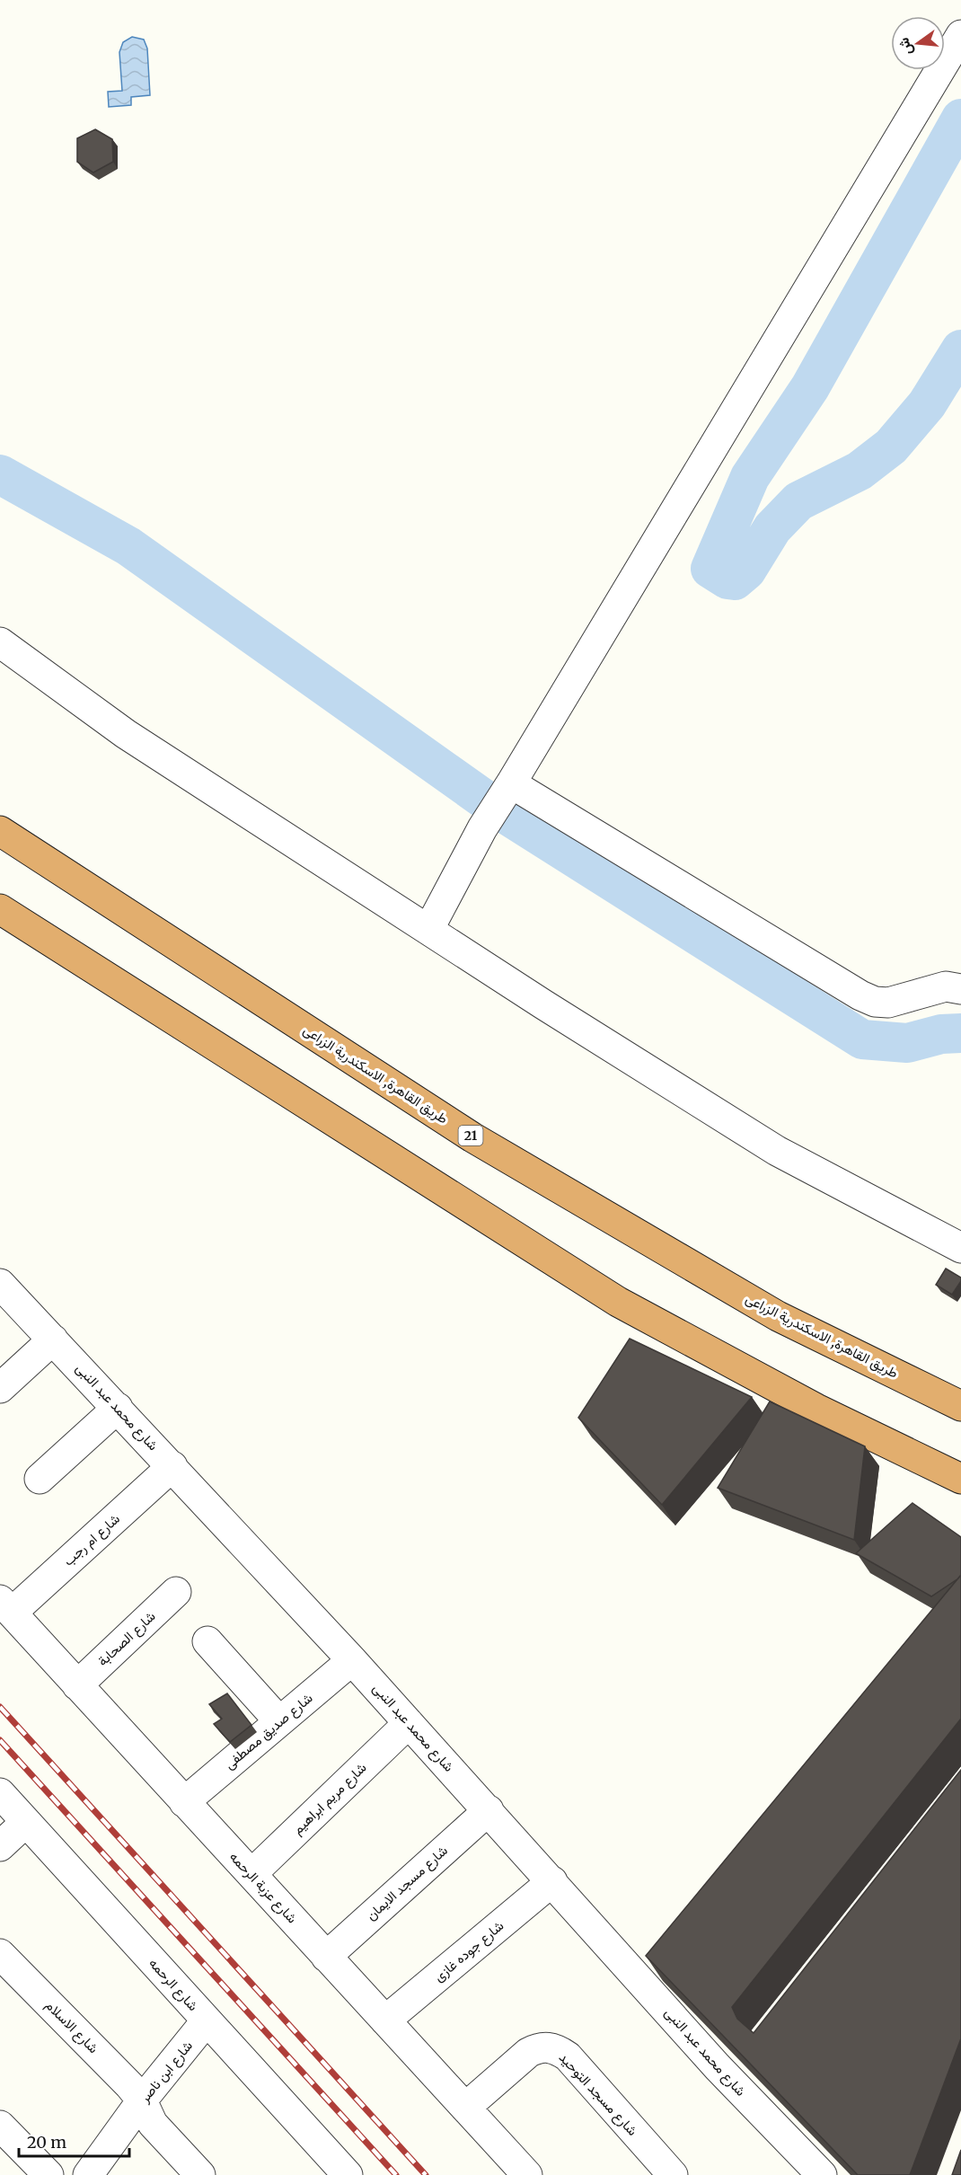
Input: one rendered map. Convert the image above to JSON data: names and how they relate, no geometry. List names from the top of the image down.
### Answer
{
  "streets": {
    "highway": ["طريق القاهرة, الاسكندرية الزراعى", "21"],
    "street": [
      "شارع محمد عبد النبى",
      "شارع ام رجب",
      "شارع الصحابة",
      "شارع صديق مصطفى",
      "شارع مريم ابراهيم",
      "شارع مسجد الايمان",
      "شارع عزبة الرحمه",
      "شارع جوده غازى",
      "شارع الرحمه",
      "شارع الاسلام",
      "شارع ابن ناصر",
      "شارع مسجد التوحيد"
    ]
  },
  "crossings": [
    ["شارع محمد عبد النبى", "شارع ام رجب"],
    ["شارع محمد عبد النبى", "شارع صديق مصطفى"],
    ["شارع محمد عبد النبى", "شارع مريم ابراهيم"],
    ["شارع محمد عبد النبى", "شارع مسجد الايمان"],
    ["شارع محمد عبد النبى", "شارع جوده غازى"],
    ["شارع ام رجب", "شارع عزبة الرحمه"],
    ["شارع الصحابة", "شارع عزبة الرحمه"],
    ["شارع صديق مصطفى", "شارع عزبة الرحمه"],
    ["شارع مريم ابراهيم", "شارع عزبة الرحمه"],
    ["شارع مسجد الايمان", "شارع عزبة الرحمه"],
    ["شارع عزبة الرحمه", "شارع جوده غازى"],
    ["شارع عزبة الرحمه", "شارع مسجد التوحيد"],
    ["شارع الرحمه", "شارع ابن ناصر"],
    ["شارع الاسلام", "شارع ابن ناصر"]
  ],
  "scale_bar": "20 m",
  "north": "left"
}
